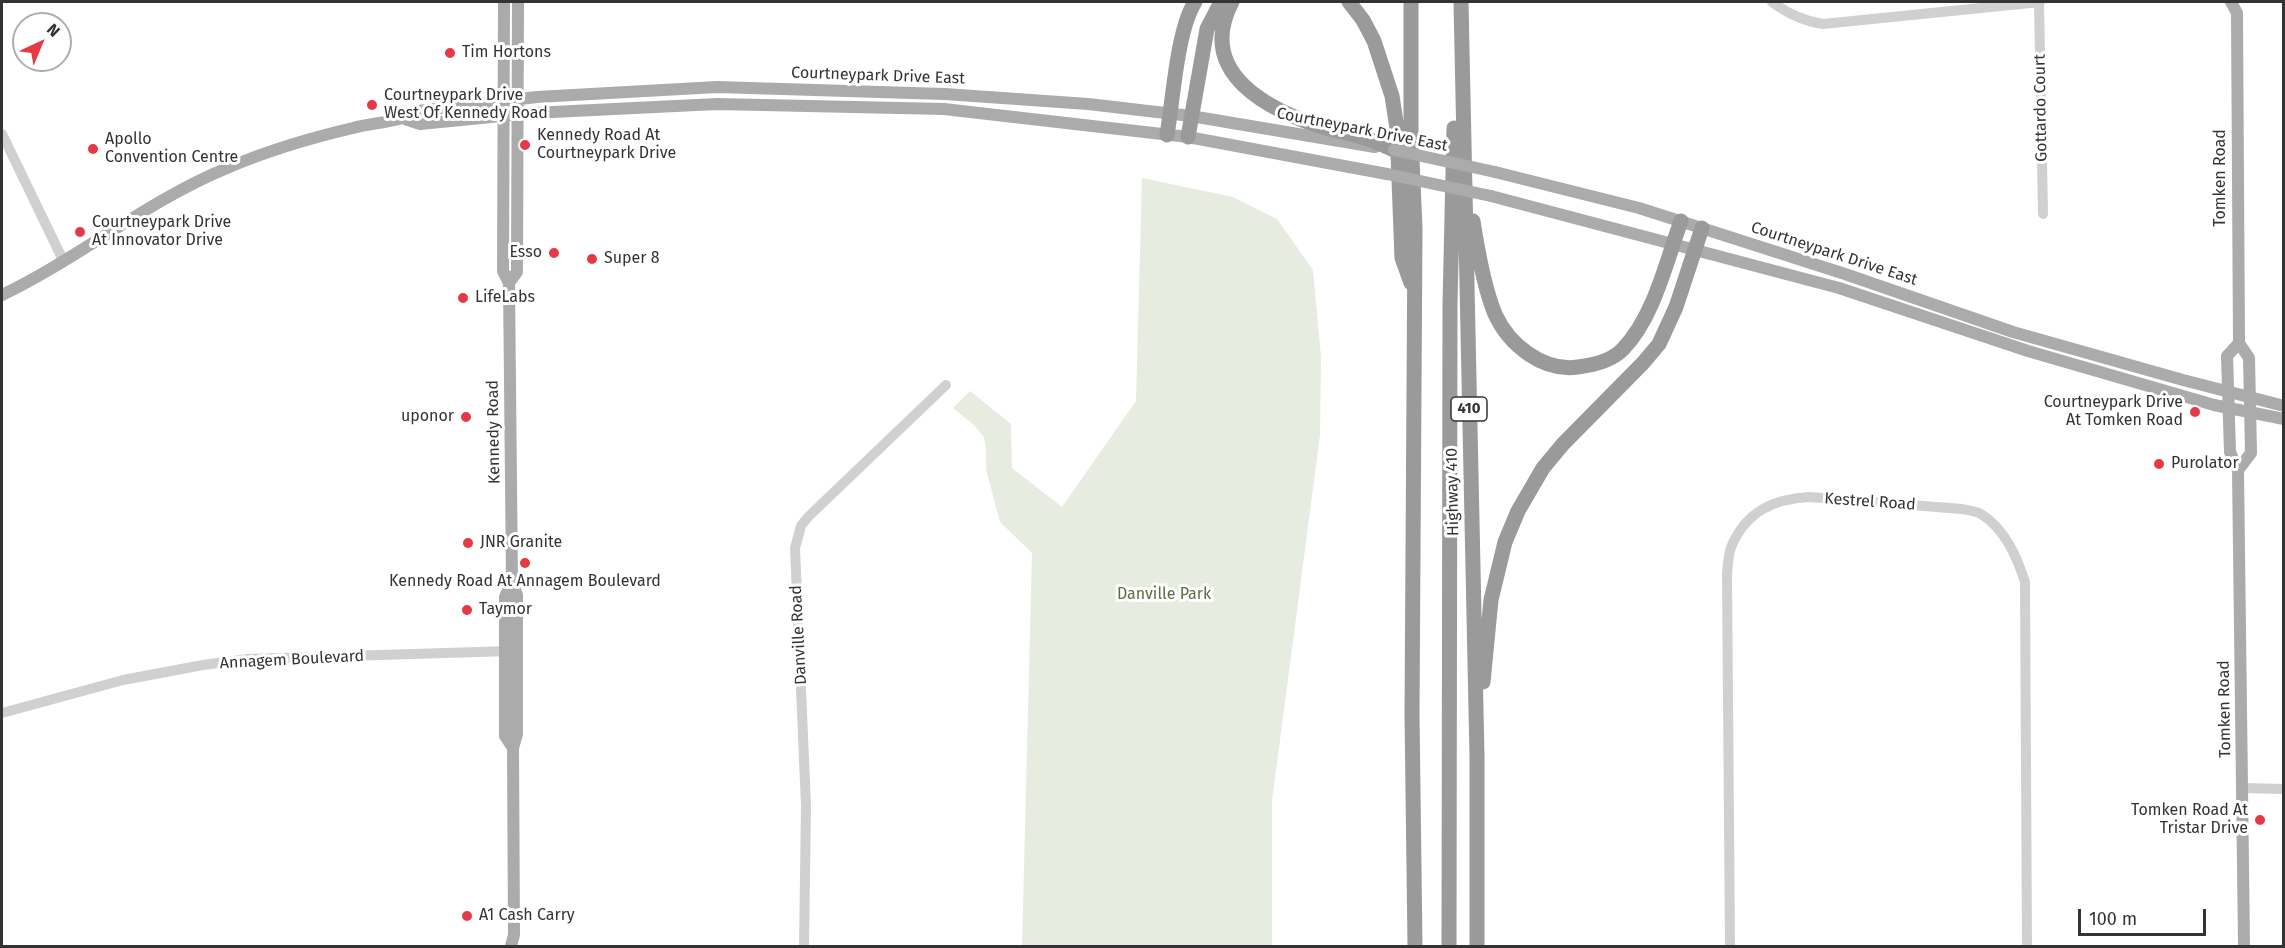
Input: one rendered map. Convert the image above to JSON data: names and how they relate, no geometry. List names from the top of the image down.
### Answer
{
  "streets": {
    "highway": ["410", "Highway 410"],
    "main road": ["Courtneypark Drive East", "Tomken Road", "Kennedy Road"],
    "street": [
      "Gottardo Court",
      "Kestrel Road",
      "Danville Road",
      "Annagem Boulevard"
    ]
  },
  "crossings": [
    ["Courtneypark Drive East", "Tomken Road"],
    ["Courtneypark Drive East", "Kennedy Road"],
    ["Kennedy Road", "Annagem Boulevard"]
  ],
  "parks": ["Danville Park"],
  "places": [
    "Tim Hortons",
    "Courtneypark Drive West Of Kennedy Road",
    "Kennedy Road At Courtneypark Drive",
    "Apollo Convention Centre",
    "Courtneypark Drive At Innovator Drive",
    "Esso",
    "Super 8",
    "LifeLabs",
    "Courtneypark Drive At Tomken Road",
    "uponor",
    "Purolator",
    "JNR Granite",
    "Kennedy Road At Annagem Boulevard",
    "Taymor",
    "Tomken Road At Tristar Drive",
    "A1 Cash Carry"
  ],
  "scale_bar": "100 m",
  "north": "top right"
}
